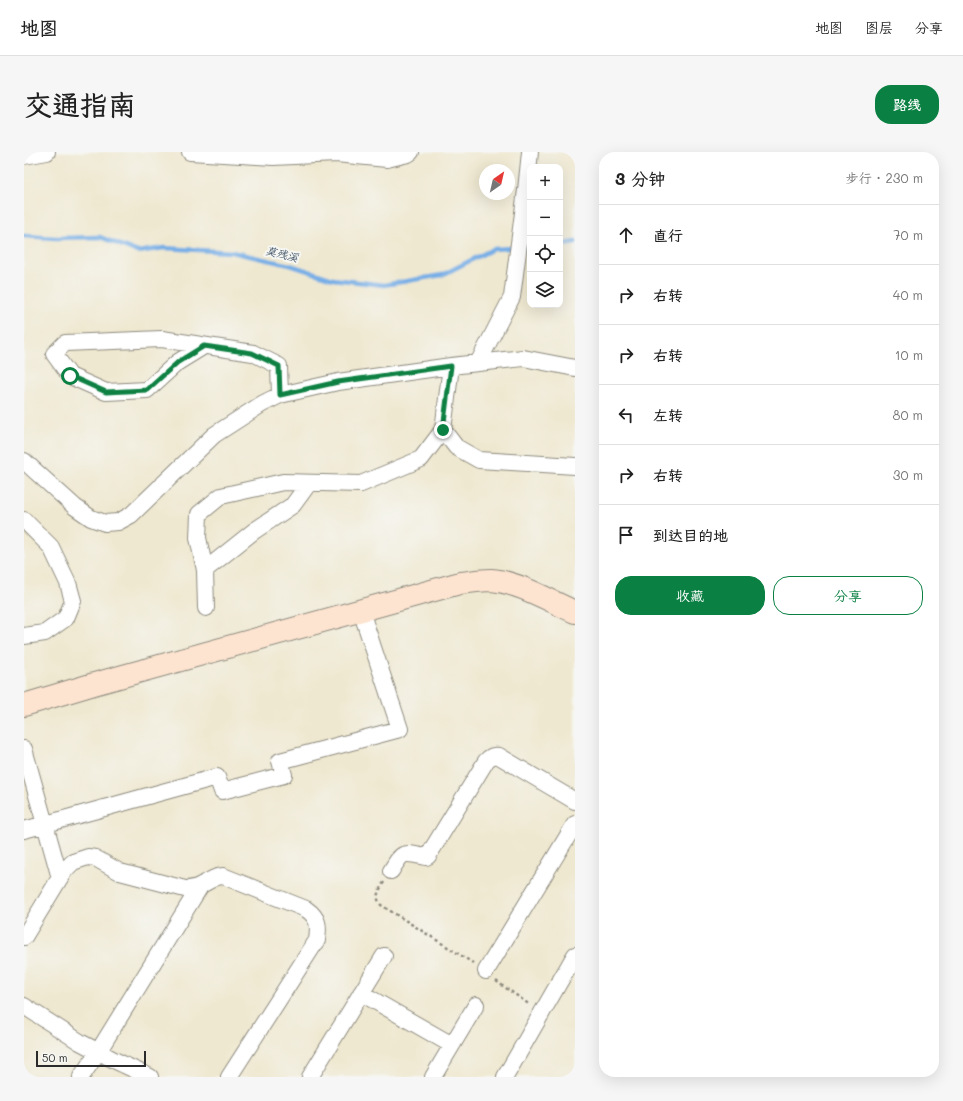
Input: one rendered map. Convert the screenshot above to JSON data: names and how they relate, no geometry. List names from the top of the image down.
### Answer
{
  "water": ["莫残溪"],
  "scale_bar": "50 m",
  "north": "top right",
  "page": {
    "header": "地图",
    "nav": ["地图", "图层", "分享"],
    "buttons": [
      "路线",
      ["收藏", "分享"]
    ],
    "title": "交通指南",
    "heading": ["3 分钟", "步行 · 230 m"],
    "map_buttons": ["+", "−"],
    "list": [
      ["直行", "70 m"],
      ["右转", "40 m"],
      ["右转", "10 m"],
      ["左转", "80 m"],
      ["右转", "30 m"],
      "到达目的地"
    ],
    "scale": "50 m"
  }
}
